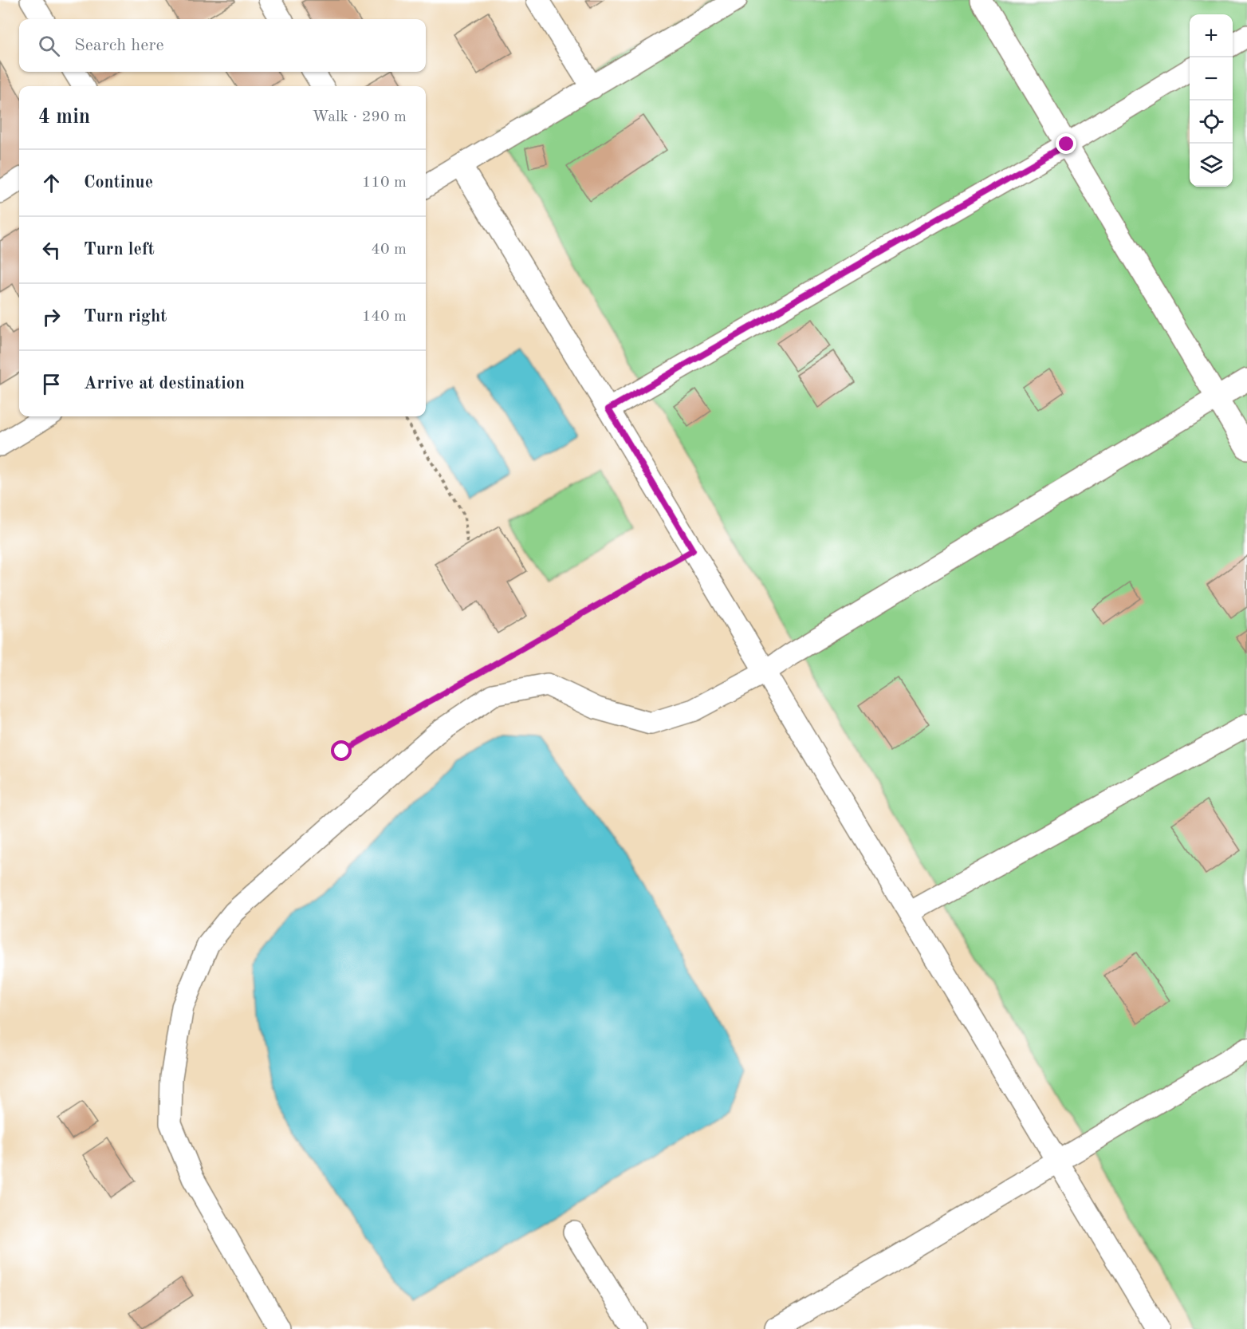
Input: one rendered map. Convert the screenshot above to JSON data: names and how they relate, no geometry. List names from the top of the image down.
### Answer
{
  "page": {
    "map_buttons": ["+", "−"],
    "search": "Search here",
    "heading": ["4 min", "Walk · 290 m"],
    "list": [
      ["Continue", "110 m"],
      ["Turn left", "40 m"],
      ["Turn right", "140 m"],
      "Arrive at destination"
    ]
  }
}
